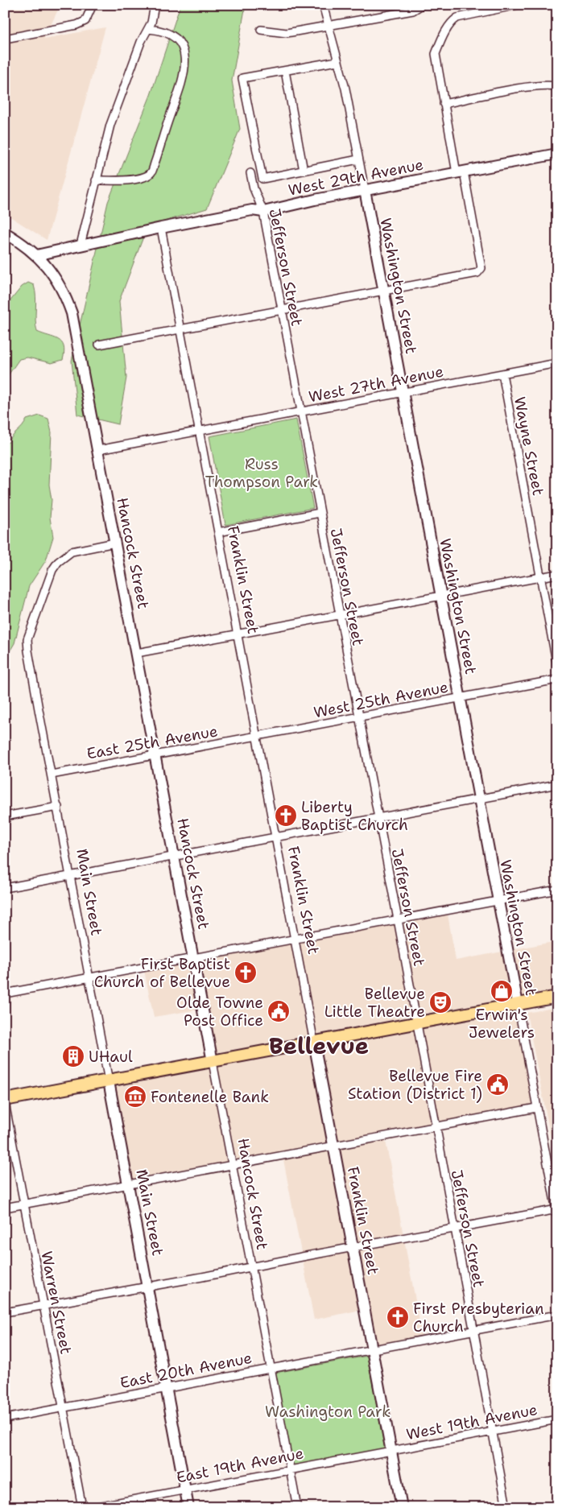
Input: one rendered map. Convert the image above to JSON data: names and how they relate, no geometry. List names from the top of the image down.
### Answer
{
  "streets": {
    "street": [
      "West 29th Avenue",
      "Jefferson Street",
      "Washington Street",
      "West 27th Avenue",
      "Wayne Street",
      "Hancock Street",
      "Franklin Street",
      "West 25th Avenue",
      "East 25th Avenue",
      "Main Street",
      "Warren Street",
      "East 20th Avenue",
      "West 19th Avenue",
      "East 19th Avenue"
    ]
  },
  "crossings": [
    ["West 29th Avenue", "Jefferson Street"],
    ["West 29th Avenue", "Washington Street"],
    ["West 29th Avenue", "Hancock Street"],
    ["West 29th Avenue", "Franklin Street"],
    ["Jefferson Street", "West 27th Avenue"],
    ["Jefferson Street", "West 25th Avenue"],
    ["Jefferson Street", "East 20th Avenue"],
    ["Jefferson Street", "West 19th Avenue"],
    ["Washington Street", "West 27th Avenue"],
    ["Washington Street", "West 25th Avenue"],
    ["West 27th Avenue", "Wayne Street"],
    ["West 27th Avenue", "Hancock Street"],
    ["West 27th Avenue", "Franklin Street"],
    ["Hancock Street", "East 25th Avenue"],
    ["Hancock Street", "Main Street"],
    ["Hancock Street", "East 20th Avenue"],
    ["Hancock Street", "East 19th Avenue"],
    ["Franklin Street", "West 25th Avenue"],
    ["Franklin Street", "East 25th Avenue"],
    ["Franklin Street", "East 20th Avenue"],
    ["Franklin Street", "West 19th Avenue"],
    ["Franklin Street", "East 19th Avenue"],
    ["West 25th Avenue", "East 25th Avenue"],
    ["East 25th Avenue", "Main Street"],
    ["Main Street", "East 20th Avenue"],
    ["Main Street", "East 19th Avenue"],
    ["Warren Street", "East 20th Avenue"],
    ["West 19th Avenue", "East 19th Avenue"]
  ],
  "districts": ["Bellevue"],
  "parks": ["Russ Thompson Park", "Washington Park"],
  "places": {
    "church": ["Liberty Baptist Church", "First Baptist Church of Bellevue", "First Presbyterian Church"],
    "shop": ["Erwin's Jewelers"],
    "theatre": ["Bellevue Little Theatre"],
    "public building": ["Olde Towne Post Office", "Bellevue Fire Station (District 1)"],
    "building": ["UHaul"],
    "museum": ["Fontenelle Bank"]
  }
}
